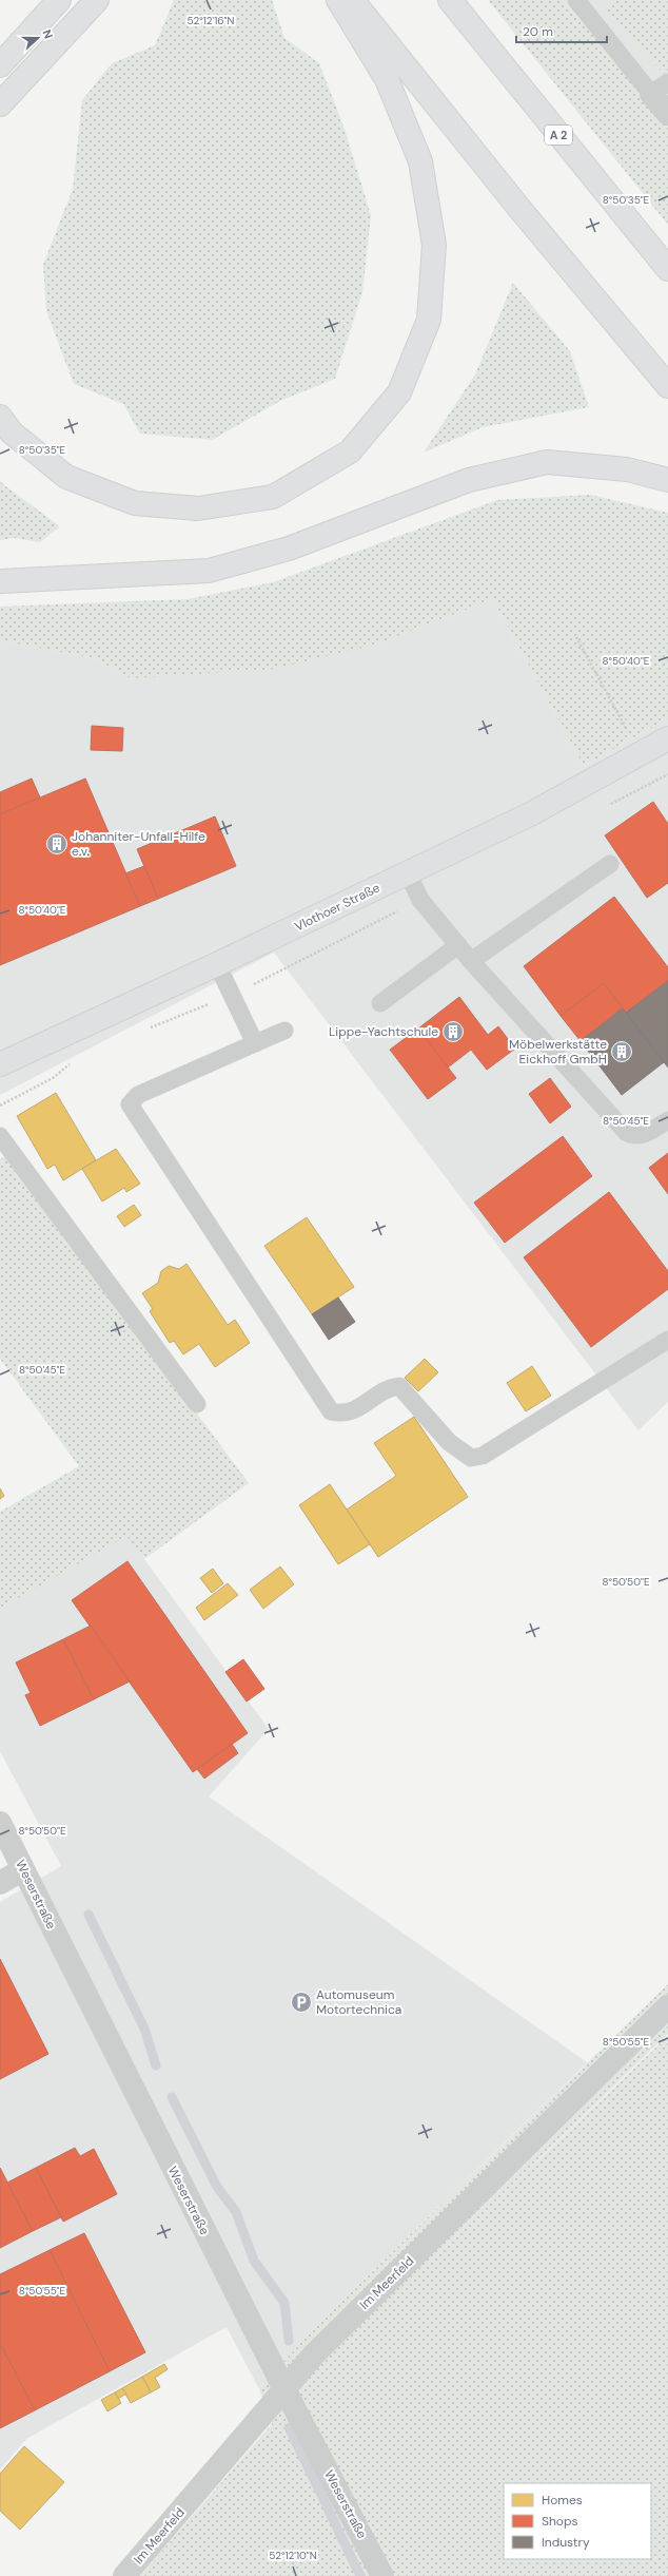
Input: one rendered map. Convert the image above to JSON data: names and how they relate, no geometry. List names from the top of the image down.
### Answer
{
  "streets": {
    "main road": ["A 2", "Vlothoer Straße"],
    "street": ["Weserstraße", "Im Meerfeld"]
  },
  "crossings": [
    ["Weserstraße", "Im Meerfeld"]
  ],
  "places": {
    "building": ["Johanniter-Unfall-Hilfe e.v.", "Lippe-Yachtschule", "Möbelwerkstätte Eickhoff GmbH"],
    "parking": ["Automuseum Motortechnica"]
  },
  "legend": ["Homes", "Shops", "Industry"],
  "scale_bar": "20 m",
  "north": "right",
  "coordinates": [
    "52°12'16\"N",
    "8°50'35\"E",
    "8°50'40\"E",
    "8°50'45\"E",
    "8°50'50\"E",
    "8°50'55\"E",
    "52°12'10\"N"
  ]
}
